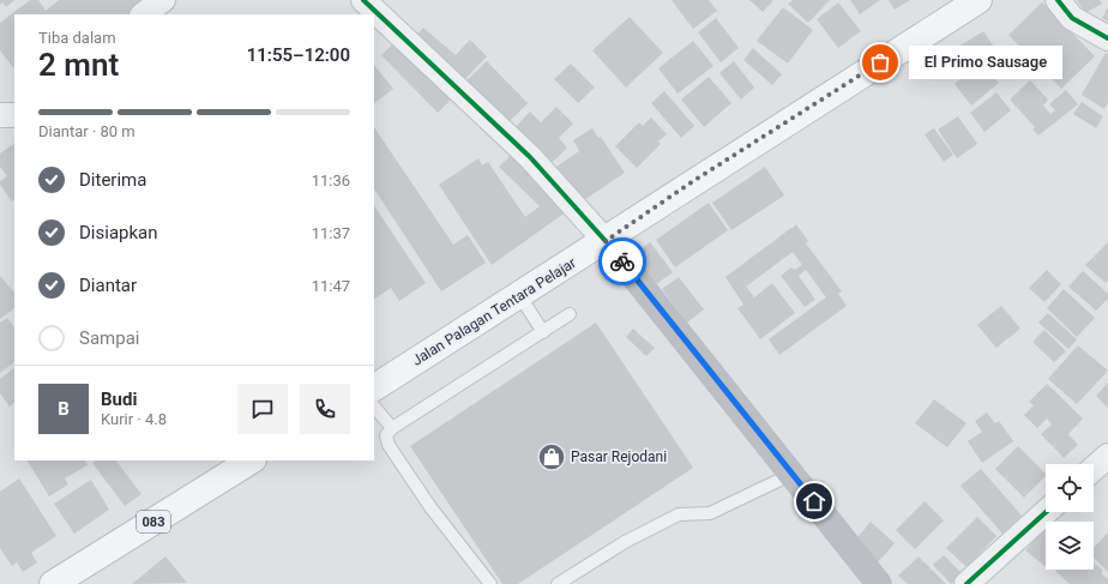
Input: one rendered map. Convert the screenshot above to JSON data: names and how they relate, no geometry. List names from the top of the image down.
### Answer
{
  "streets": {
    "main road": ["Jalan Palagan Tentara Pelajar", "083"]
  },
  "places": {
    "other": ["El Primo Sausage"],
    "shop": ["Pasar Rejodani"]
  },
  "page": {
    "heading": ["2 mnt", "Tiba dalam", "11:55–12:00"],
    "panel": ["Budi", "Kurir · 4.8"],
    "bubble": "El Primo Sausage",
    "bar": "Diantar · 80 m",
    "list": [
      ["Diterima", "11:36"],
      ["Disiapkan", "11:37"],
      ["Diantar", "11:47"],
      "Sampai"
    ],
    "round": "B"
  }
}
